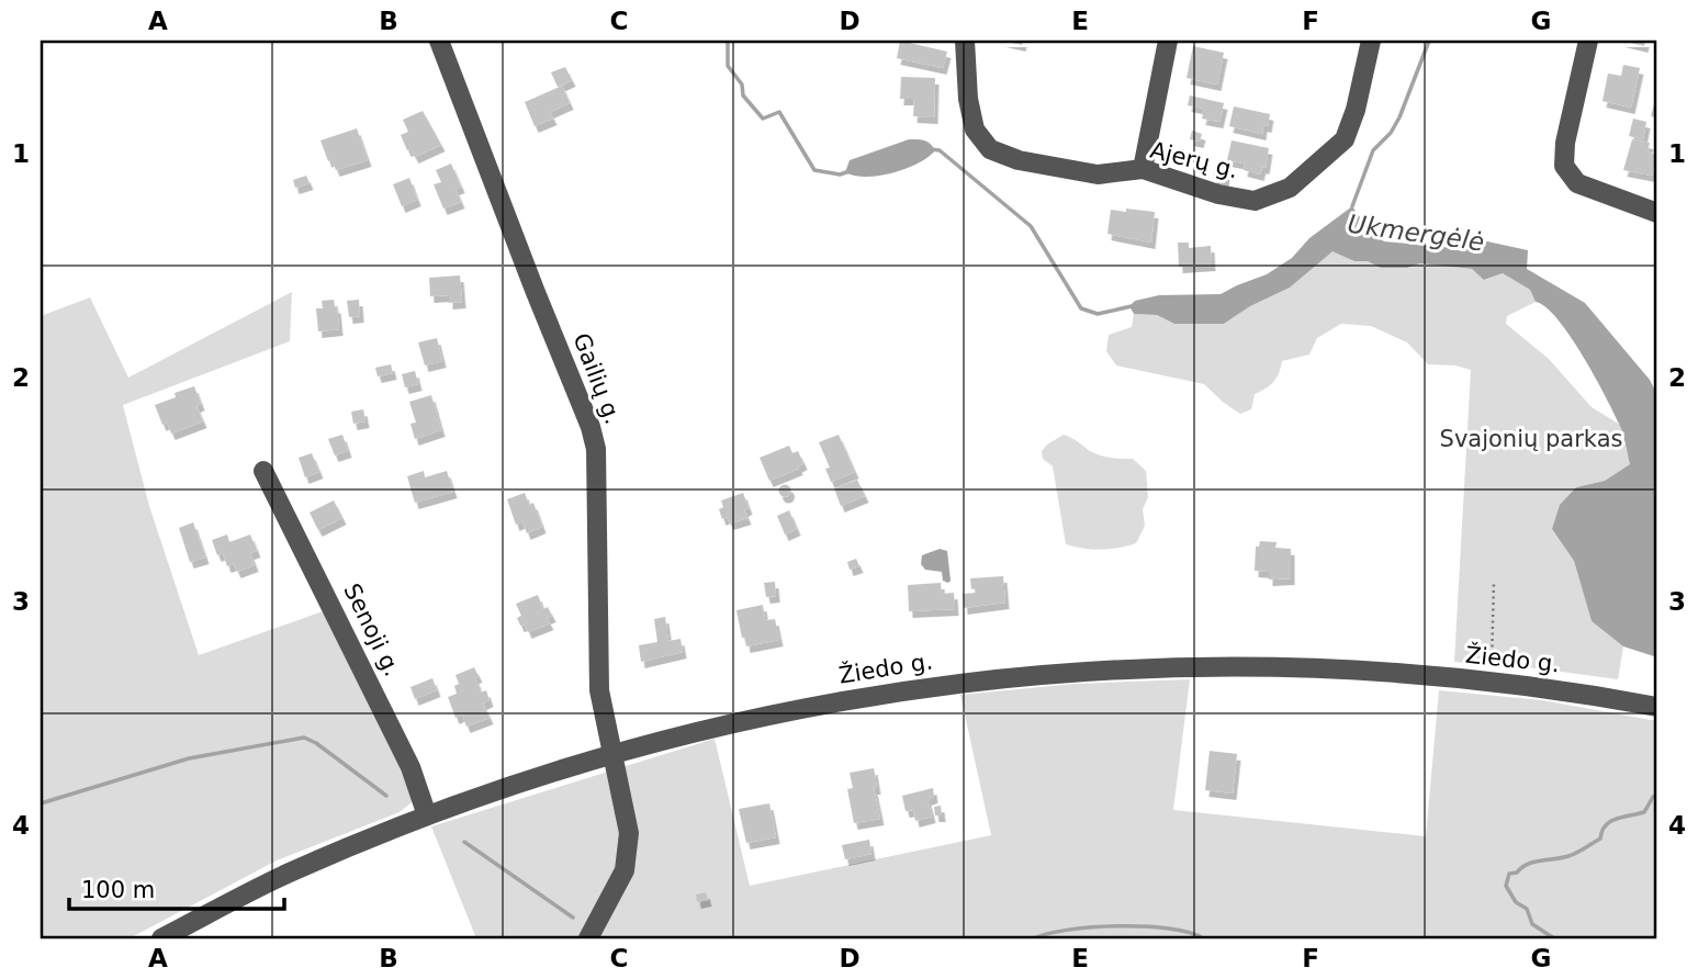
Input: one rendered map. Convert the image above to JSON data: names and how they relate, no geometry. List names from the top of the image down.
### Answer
{
  "streets": {
    "street": [
      "Ajerų g.",
      "Gailių g.",
      "Senoji g.",
      "Žiedo g."
    ]
  },
  "crossings": [
    ["Gailių g.", "Žiedo g."],
    ["Senoji g.", "Žiedo g."]
  ],
  "water": ["Ukmergėlė"],
  "parks": ["Svajonių parkas"],
  "scale_bar": "100 m",
  "grid": {
    "columns": [
      "A",
      "B",
      "C",
      "D",
      "E",
      "F",
      "G"
    ],
    "rows": [
      "1",
      "2",
      "3",
      "4"
    ]
  }
}
